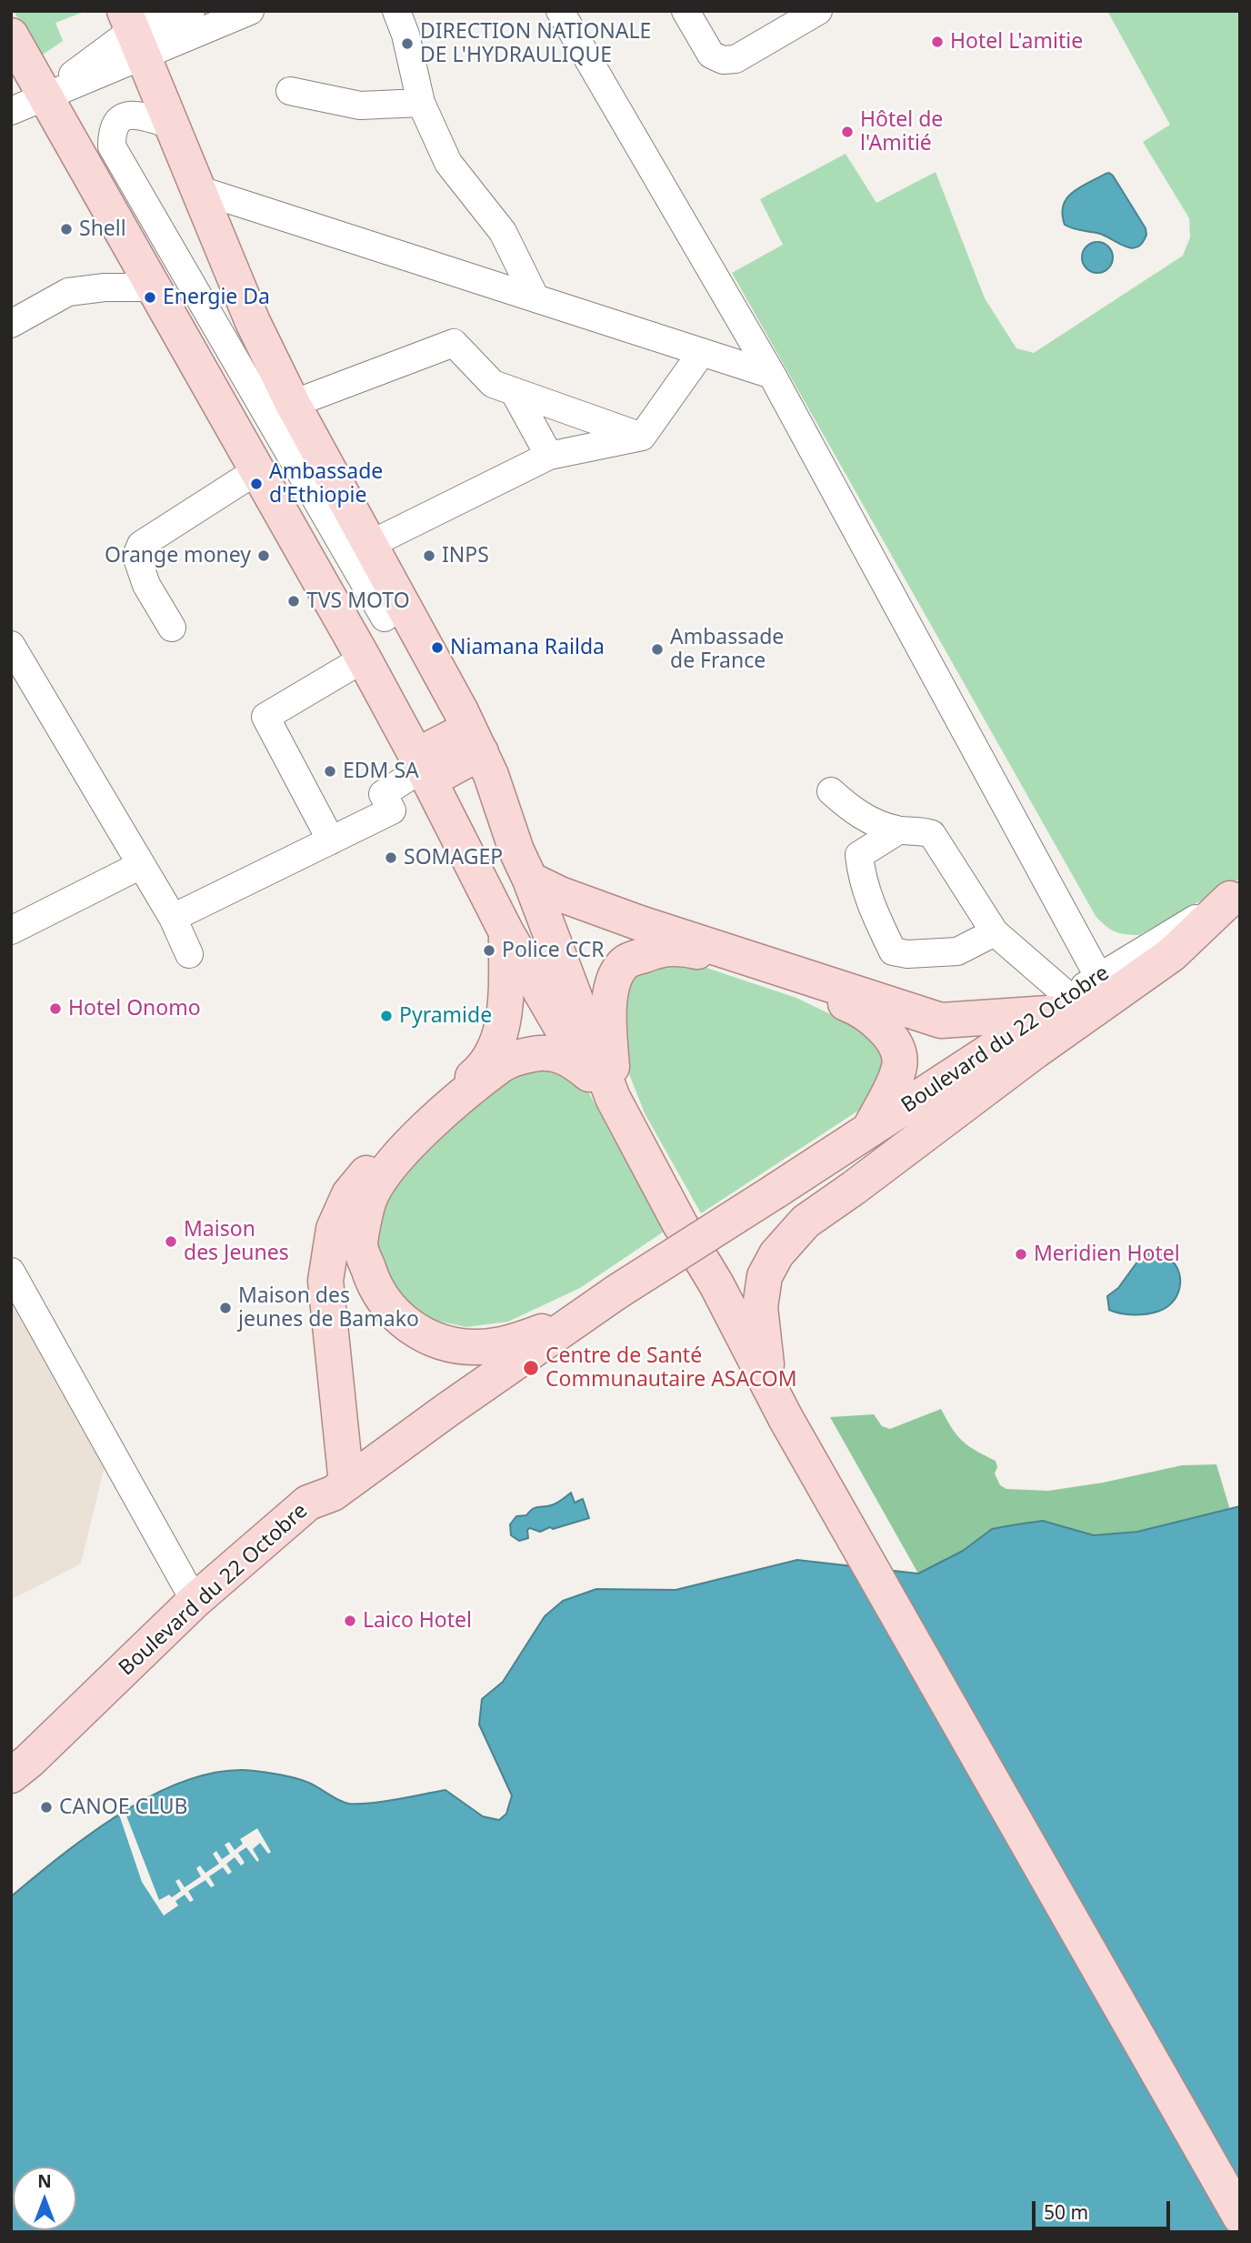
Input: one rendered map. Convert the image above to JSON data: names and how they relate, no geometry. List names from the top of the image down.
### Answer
{
  "streets": {
    "main road": ["Boulevard du 22 Octobre"]
  },
  "places": [
    "Hotel L'amitie",
    "DIRECTION NATIONALE DE L'HYDRAULIQUE",
    "Hôtel de l'Amitié",
    "Shell",
    "Energie Da",
    "Ambassade d'Ethiopie",
    "Orange money",
    "INPS",
    "TVS MOTO",
    "Niamana Railda",
    "Ambassade de France",
    "EDM SA",
    "SOMAGEP",
    "Police CCR",
    "Hotel Onomo",
    "Pyramide",
    "Maison des Jeunes",
    "Meridien Hotel",
    "Maison des jeunes de Bamako",
    "Centre de Santé Communautaire ASACOM",
    "Laico Hotel",
    "CANOE CLUB"
  ],
  "scale_bar": "50 m",
  "north": "top"
}
